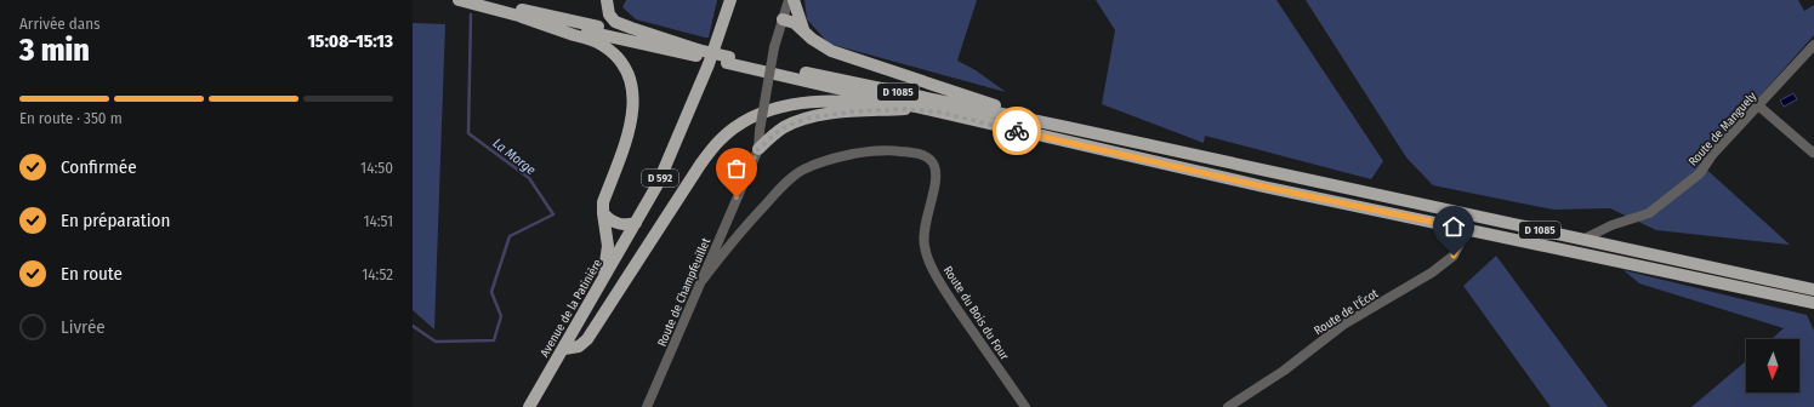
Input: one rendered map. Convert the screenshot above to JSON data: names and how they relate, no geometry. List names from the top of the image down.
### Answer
{
  "streets": {
    "main road": ["D 1085", "D 592", "Avenue de la Patinière"],
    "street": [
      "Route de Manguely",
      "Route de Champfeuillet",
      "Route de l'Écot",
      "Route du Bois du Four"
    ]
  },
  "crossings": [
    ["D 1085", "Route de Manguely"],
    ["D 1085", "Route de l'Écot"],
    ["D 592", "Avenue de la Patinière"],
    ["Route de Champfeuillet", "Route du Bois du Four"]
  ],
  "water": ["La Morge"],
  "north": "bottom",
  "page": {
    "heading": ["3 min", "Arrivée dans", "15:08–15:13"],
    "bar": "En route · 350 m",
    "list": [
      ["Confirmée", "14:50"],
      ["En préparation", "14:51"],
      ["En route", "14:52"],
      "Livrée"
    ]
  }
}
